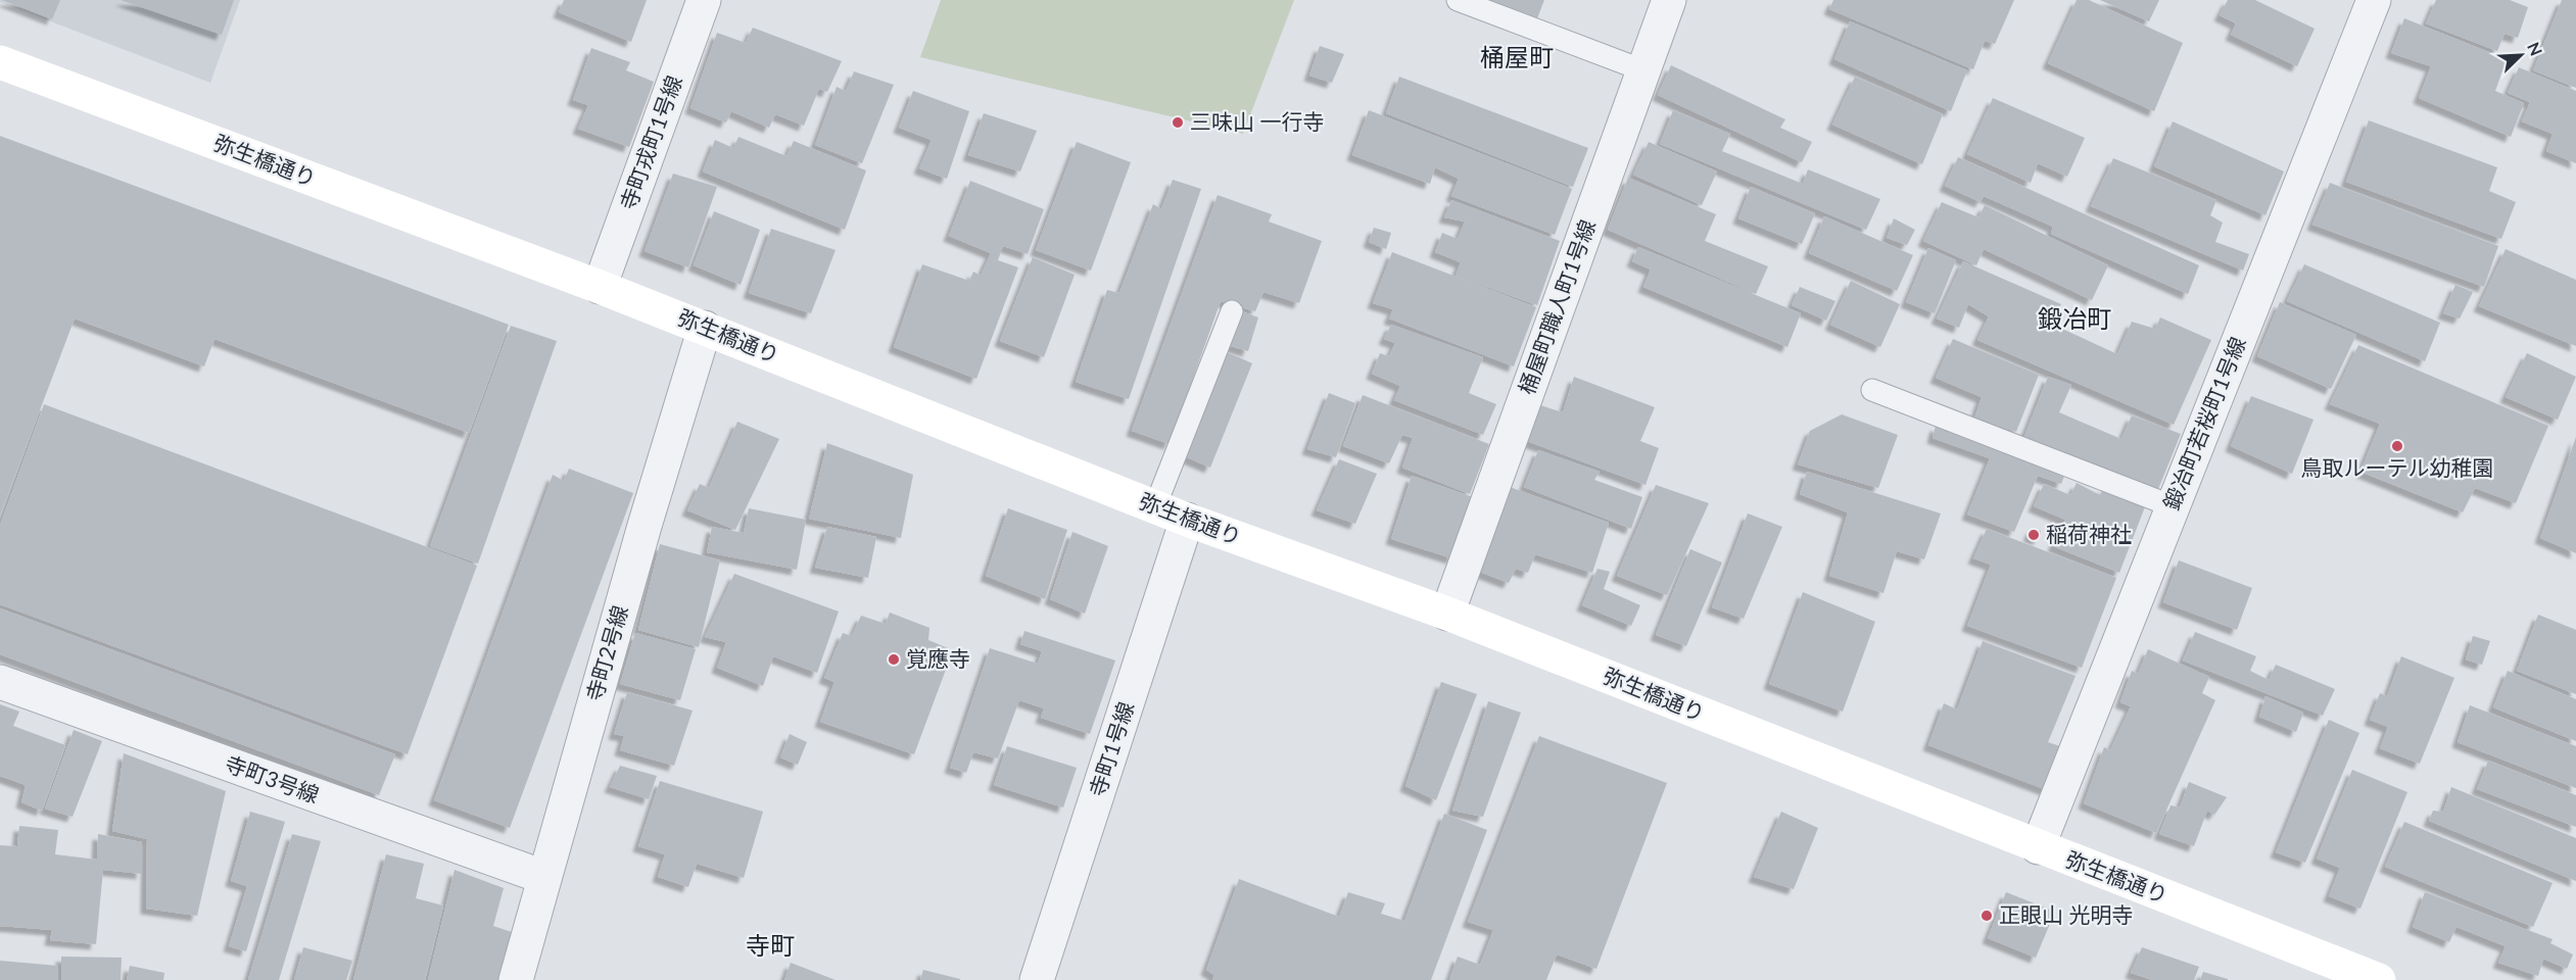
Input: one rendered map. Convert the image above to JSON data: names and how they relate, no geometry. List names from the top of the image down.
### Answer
{
  "streets": {
    "street": [
      "寺町戎町1号線",
      "弥生橋通り",
      "桶屋町職人町1号線",
      "鍛冶町若桜町1号線",
      "寺町2号線",
      "寺町1号線",
      "寺町3号線"
    ]
  },
  "crossings": [
    ["寺町戎町1号線", "弥生橋通り"],
    ["弥生橋通り", "桶屋町職人町1号線"],
    ["弥生橋通り", "鍛冶町若桜町1号線"],
    ["弥生橋通り", "寺町2号線"],
    ["弥生橋通り", "寺町1号線"],
    ["寺町2号線", "寺町3号線"]
  ],
  "districts": ["桶屋町", "鍛冶町", "寺町"],
  "places": [
    "三味山 一行寺",
    "鳥取ルーテル幼稚園",
    "稲荷神社",
    "覚應寺",
    "正眼山 光明寺"
  ],
  "north": "top right"
}
